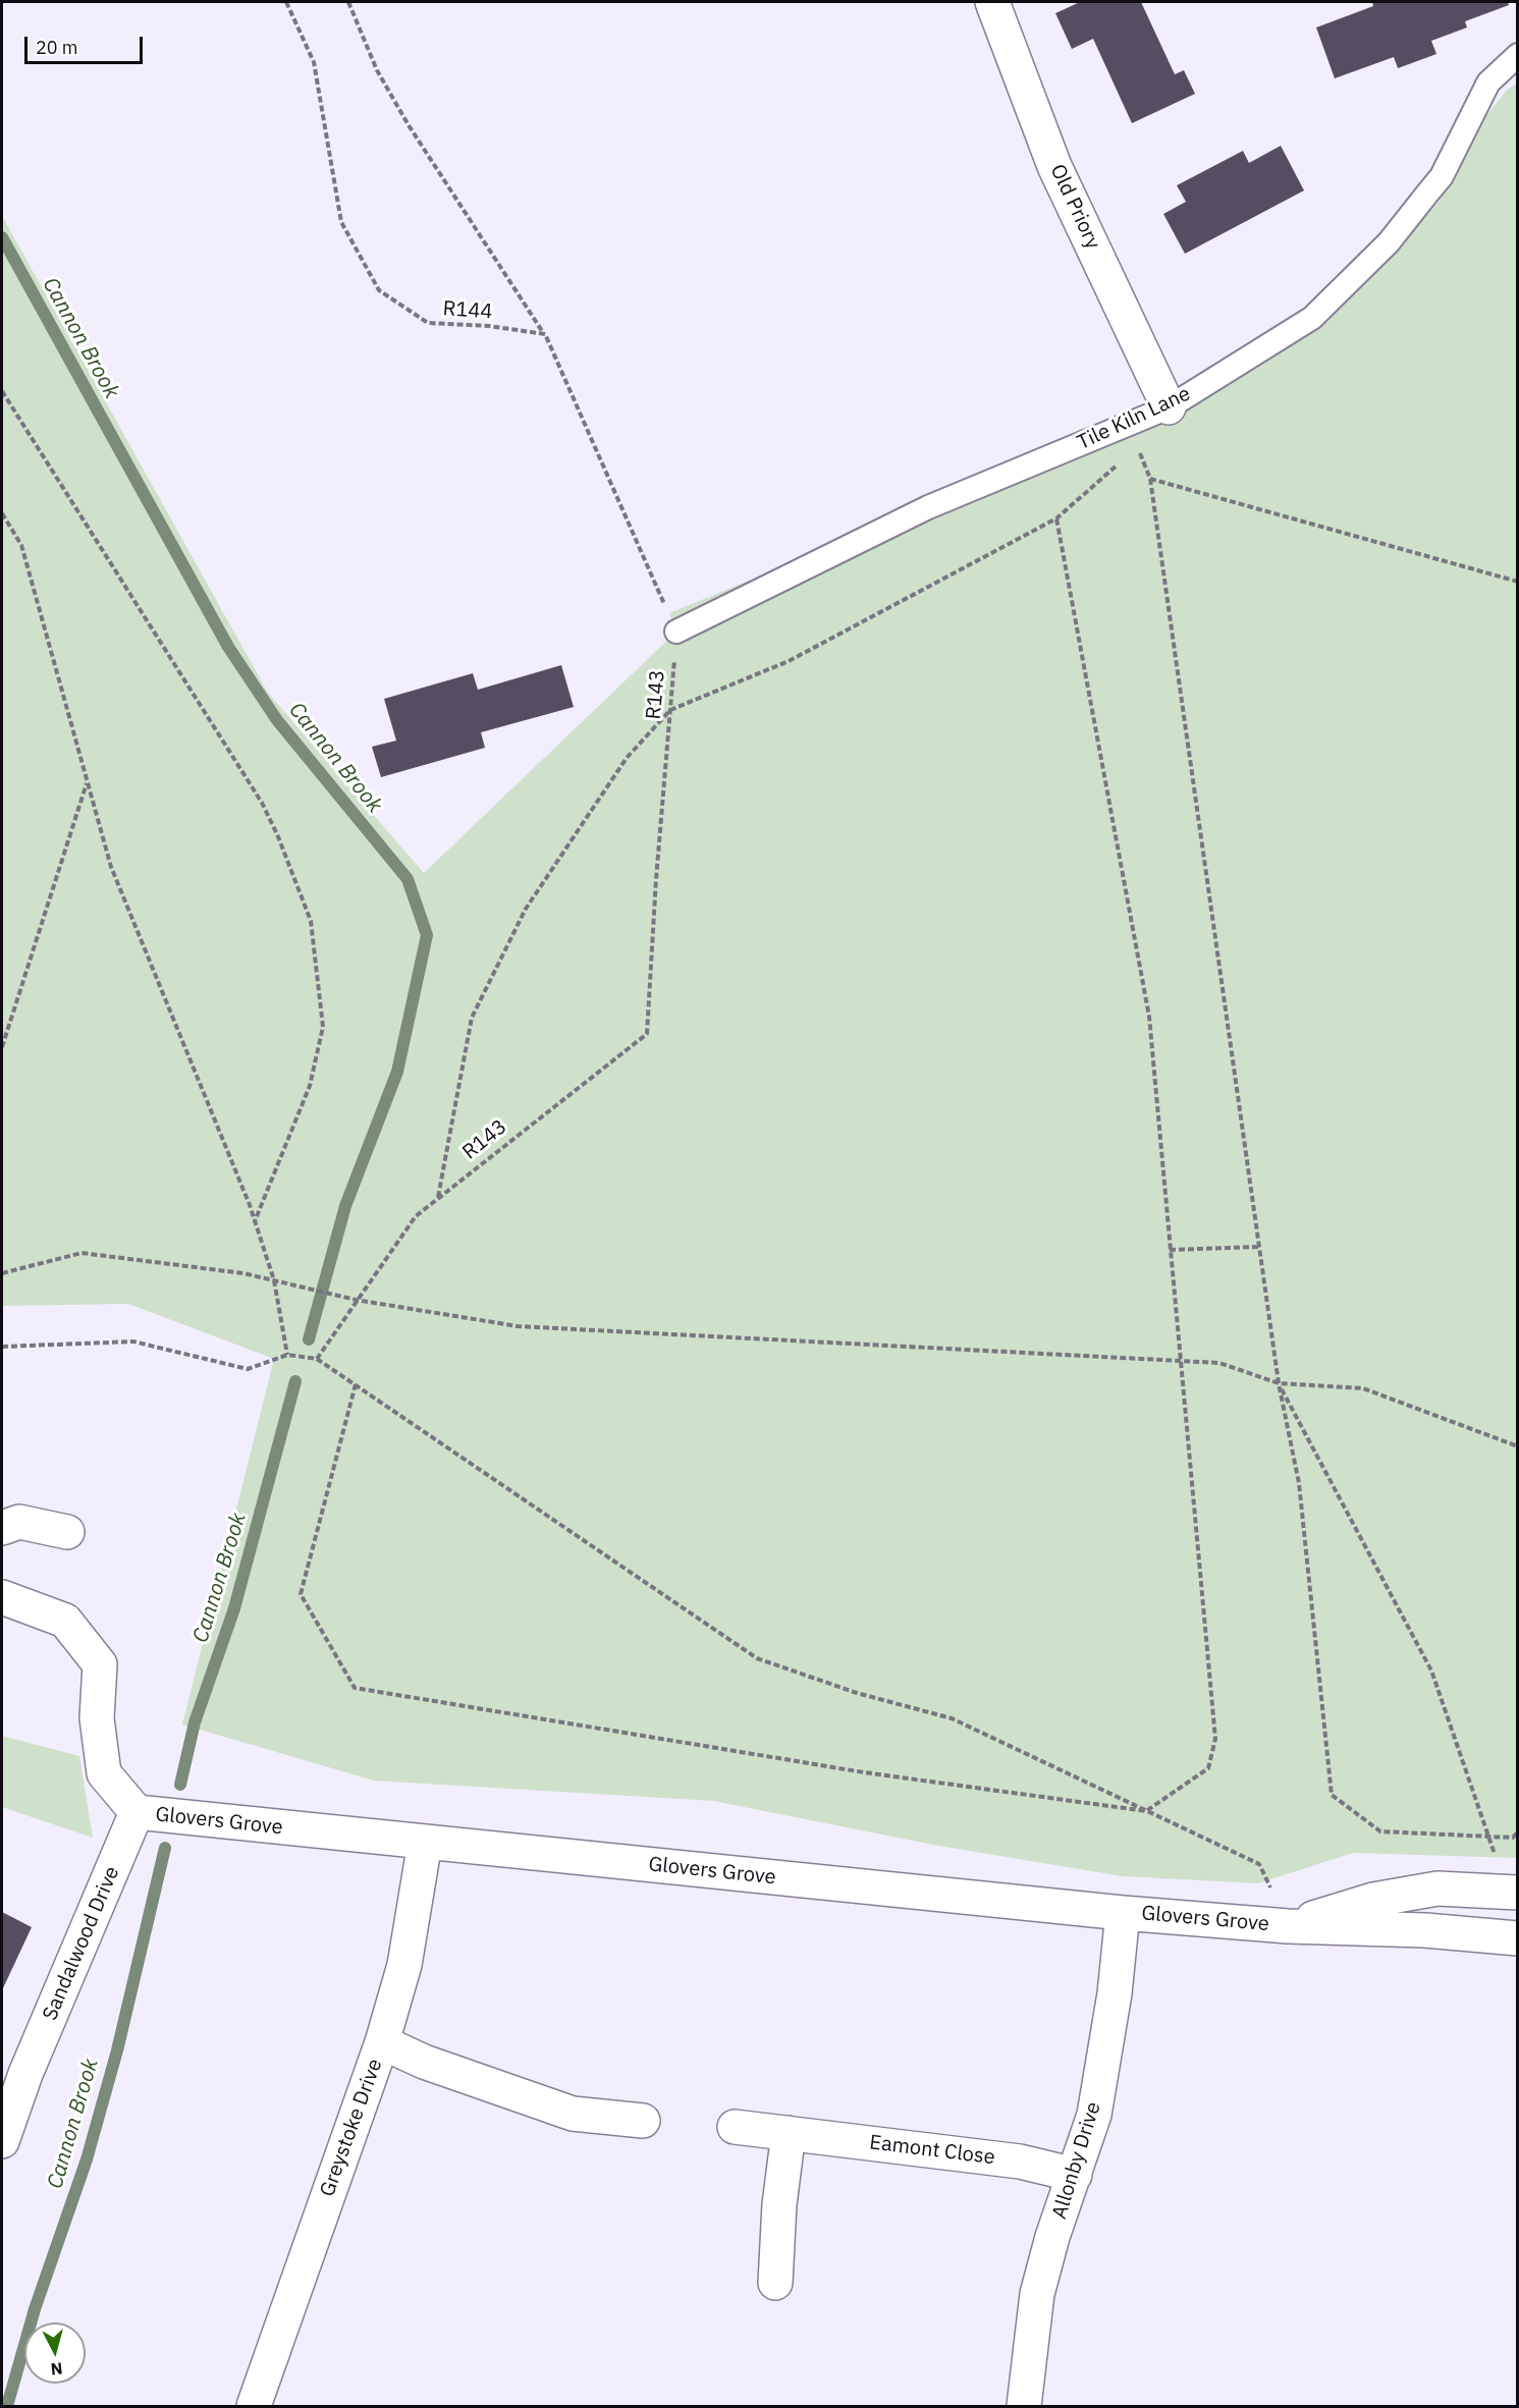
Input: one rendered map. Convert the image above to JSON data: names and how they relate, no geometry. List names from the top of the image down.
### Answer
{
  "streets": {
    "street": [
      "Old Priory",
      "Glovers Grove",
      "Sandalwood Drive",
      "Greystoke Drive",
      "Eamont Close",
      "Allonby Drive"
    ],
    "lane": ["Tile Kiln Lane"],
    "path": ["R144", "R143"]
  },
  "crossings": [
    ["Old Priory", "Tile Kiln Lane"],
    ["Tile Kiln Lane", "R143"],
    ["Glovers Grove", "Sandalwood Drive"],
    ["Glovers Grove", "Greystoke Drive"],
    ["Glovers Grove", "Allonby Drive"],
    ["Eamont Close", "Allonby Drive"]
  ],
  "water": ["Cannon Brook"],
  "scale_bar": "20 m",
  "north": "bottom"
}
